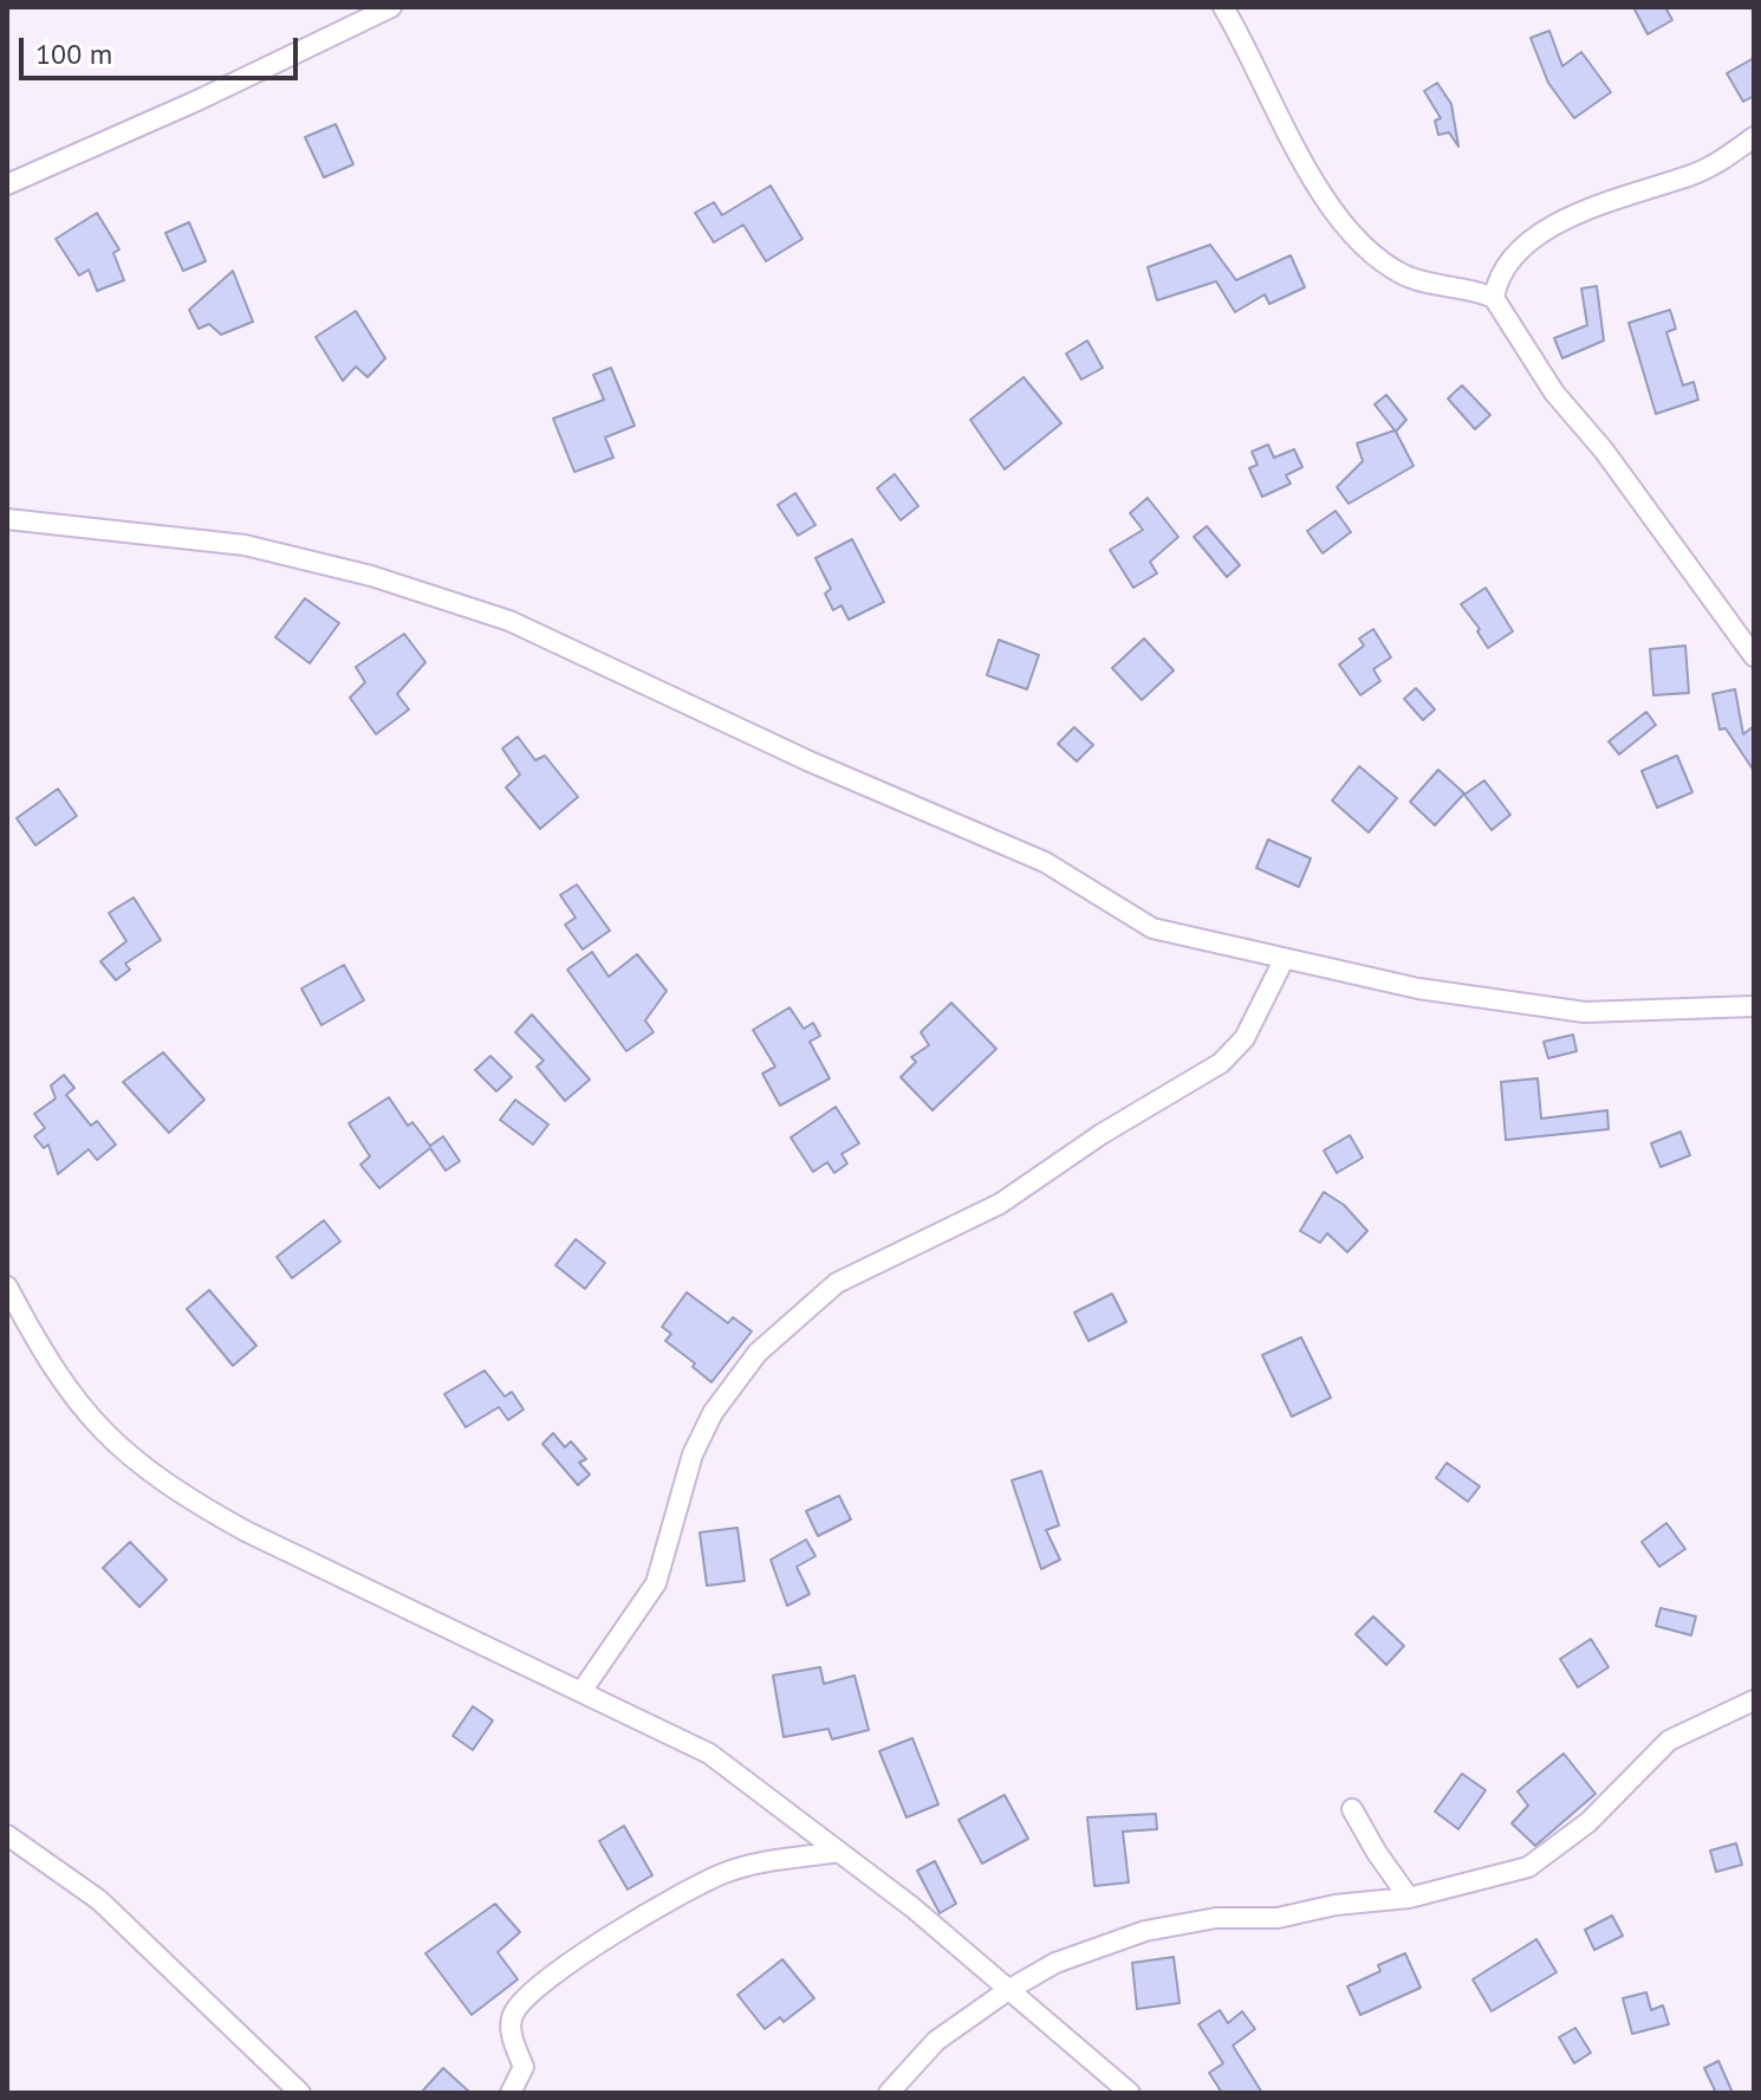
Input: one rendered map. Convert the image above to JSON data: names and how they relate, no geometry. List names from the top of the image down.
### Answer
{
  "scale_bar": "100 m"
}
